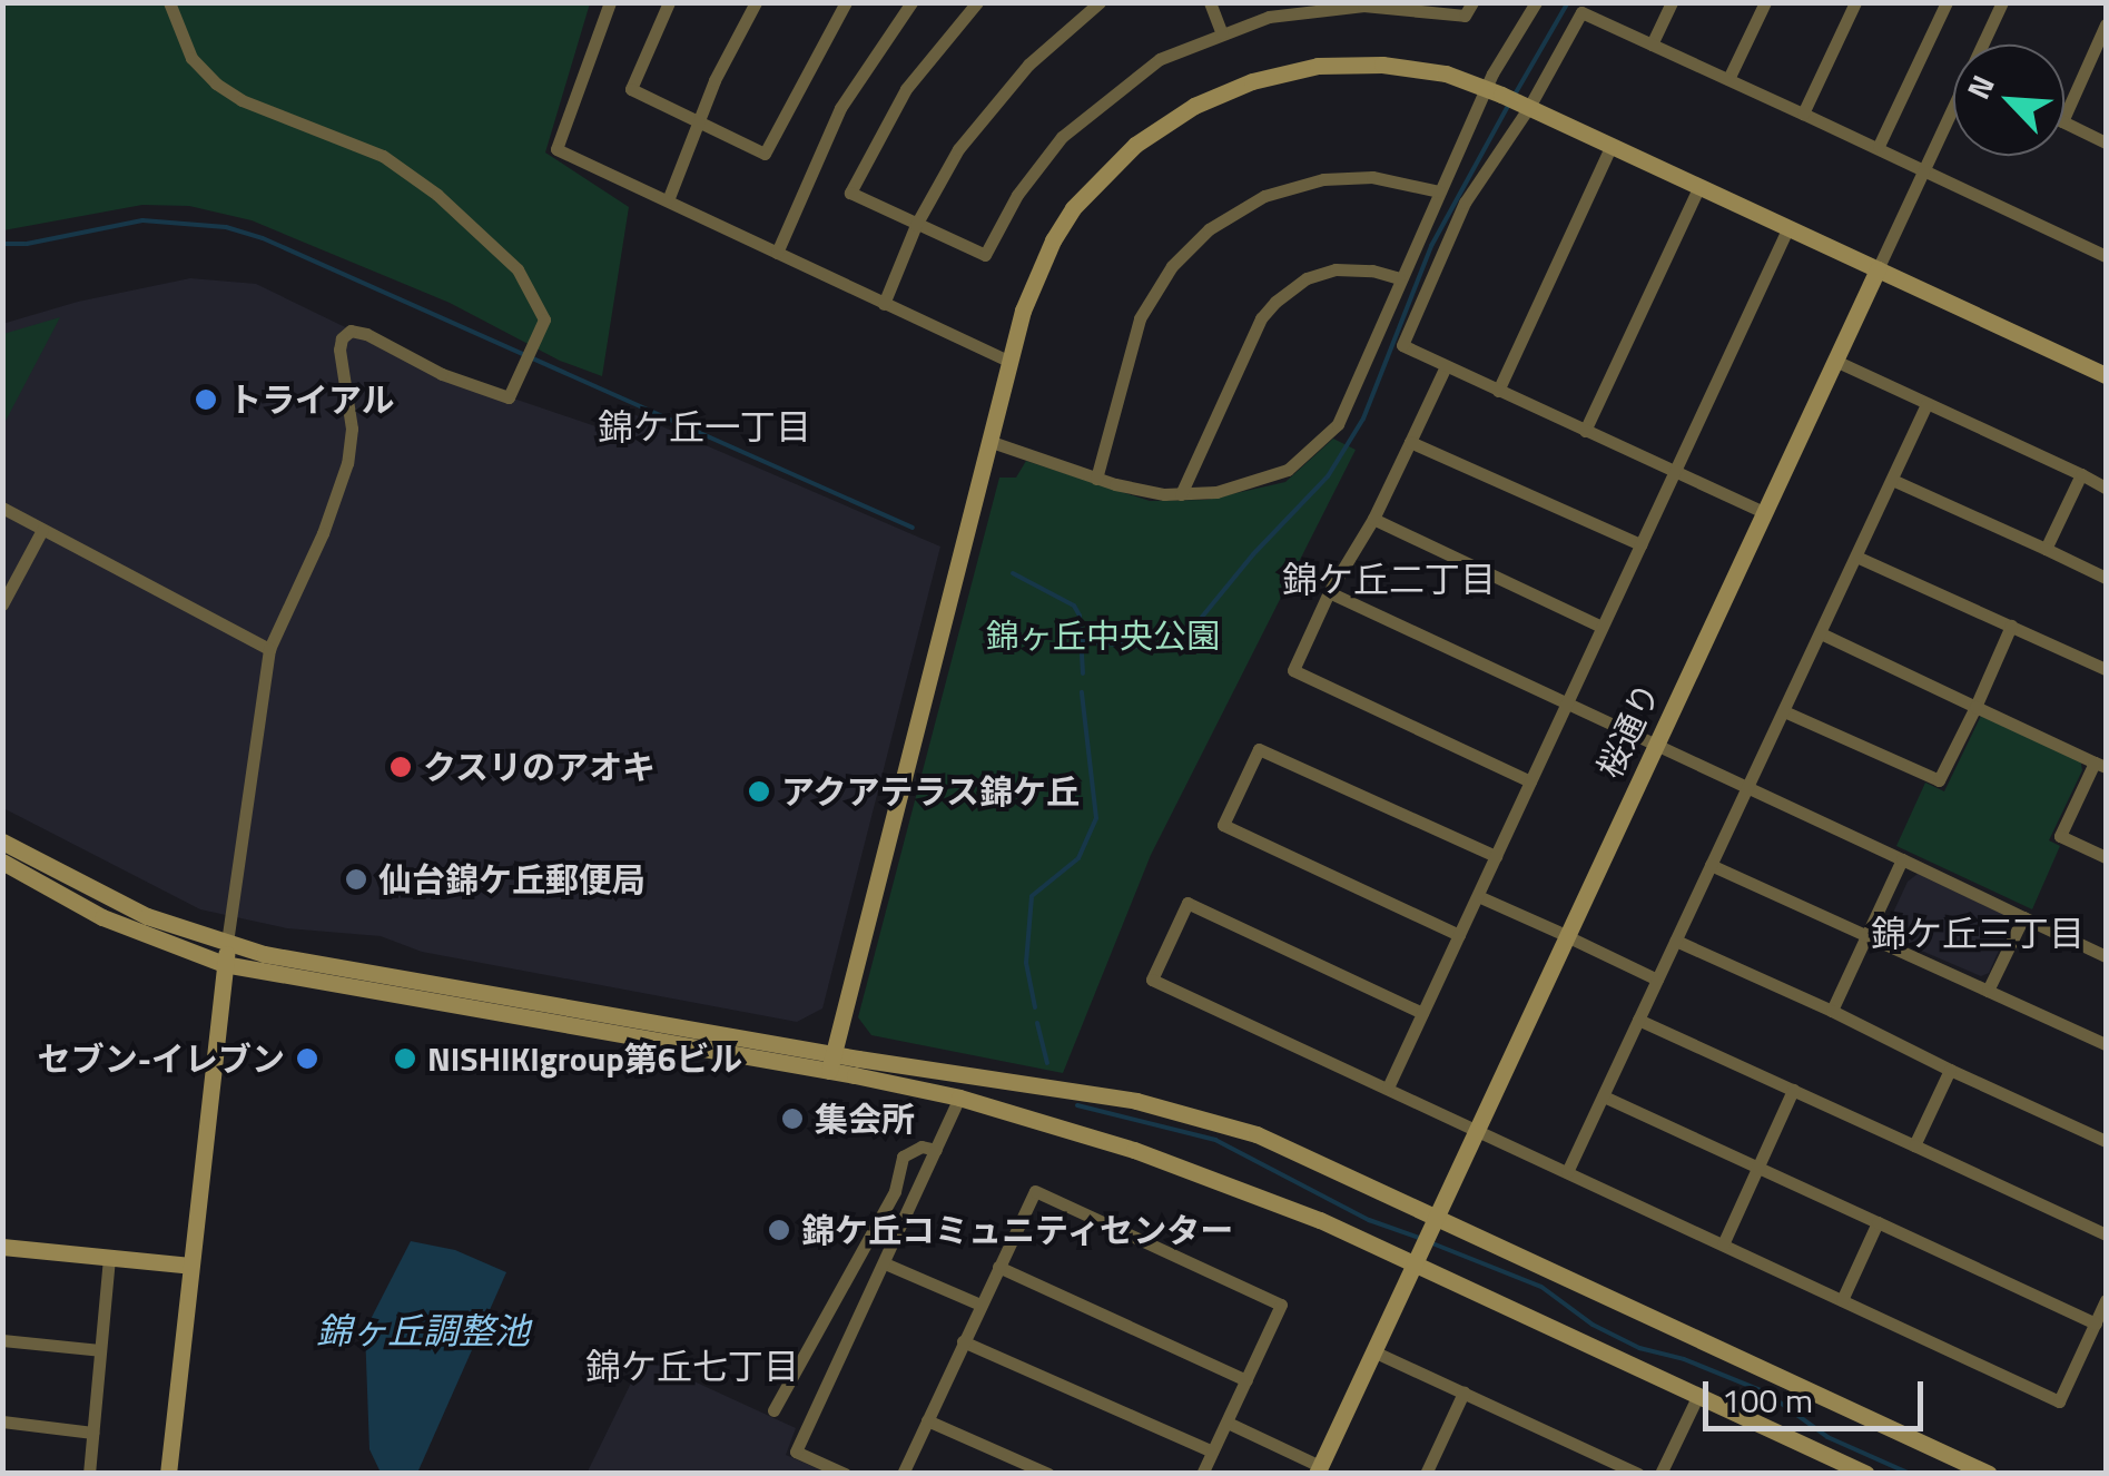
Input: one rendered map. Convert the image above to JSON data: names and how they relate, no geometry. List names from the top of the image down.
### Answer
{
  "streets": {
    "street": ["桜通り"]
  },
  "districts": [
    "錦ケ丘一丁目",
    "錦ケ丘二丁目",
    "錦ケ丘三丁目",
    "錦ケ丘七丁目"
  ],
  "water": ["錦ヶ丘調整池"],
  "parks": ["錦ヶ丘中央公園"],
  "places": [
    "トライアル",
    "クスリのアオキ",
    "アクアテラス錦ケ丘",
    "仙台錦ケ丘郵便局",
    "セブン-イレブン",
    "NISHIKIgroup第6ビル",
    "集会所",
    "錦ケ丘コミュニティセンター"
  ],
  "scale_bar": "100 m",
  "north": "top left"
}
